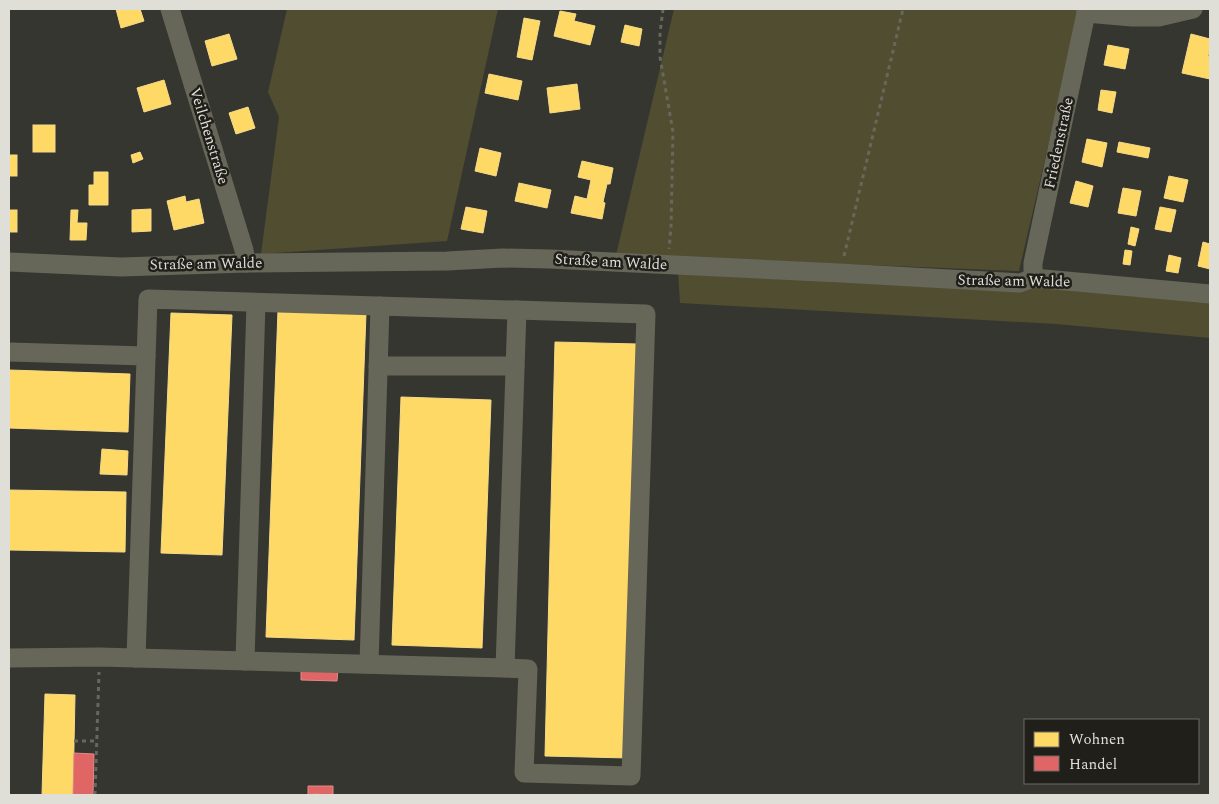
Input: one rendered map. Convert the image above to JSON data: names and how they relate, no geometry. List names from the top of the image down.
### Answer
{
  "streets": {
    "street": ["Veilchenstraße", "Friedenstraße", "Straße am Walde"]
  },
  "crossings": [
    ["Veilchenstraße", "Straße am Walde"],
    ["Friedenstraße", "Straße am Walde"]
  ],
  "legend": ["Wohnen", "Handel"]
}
